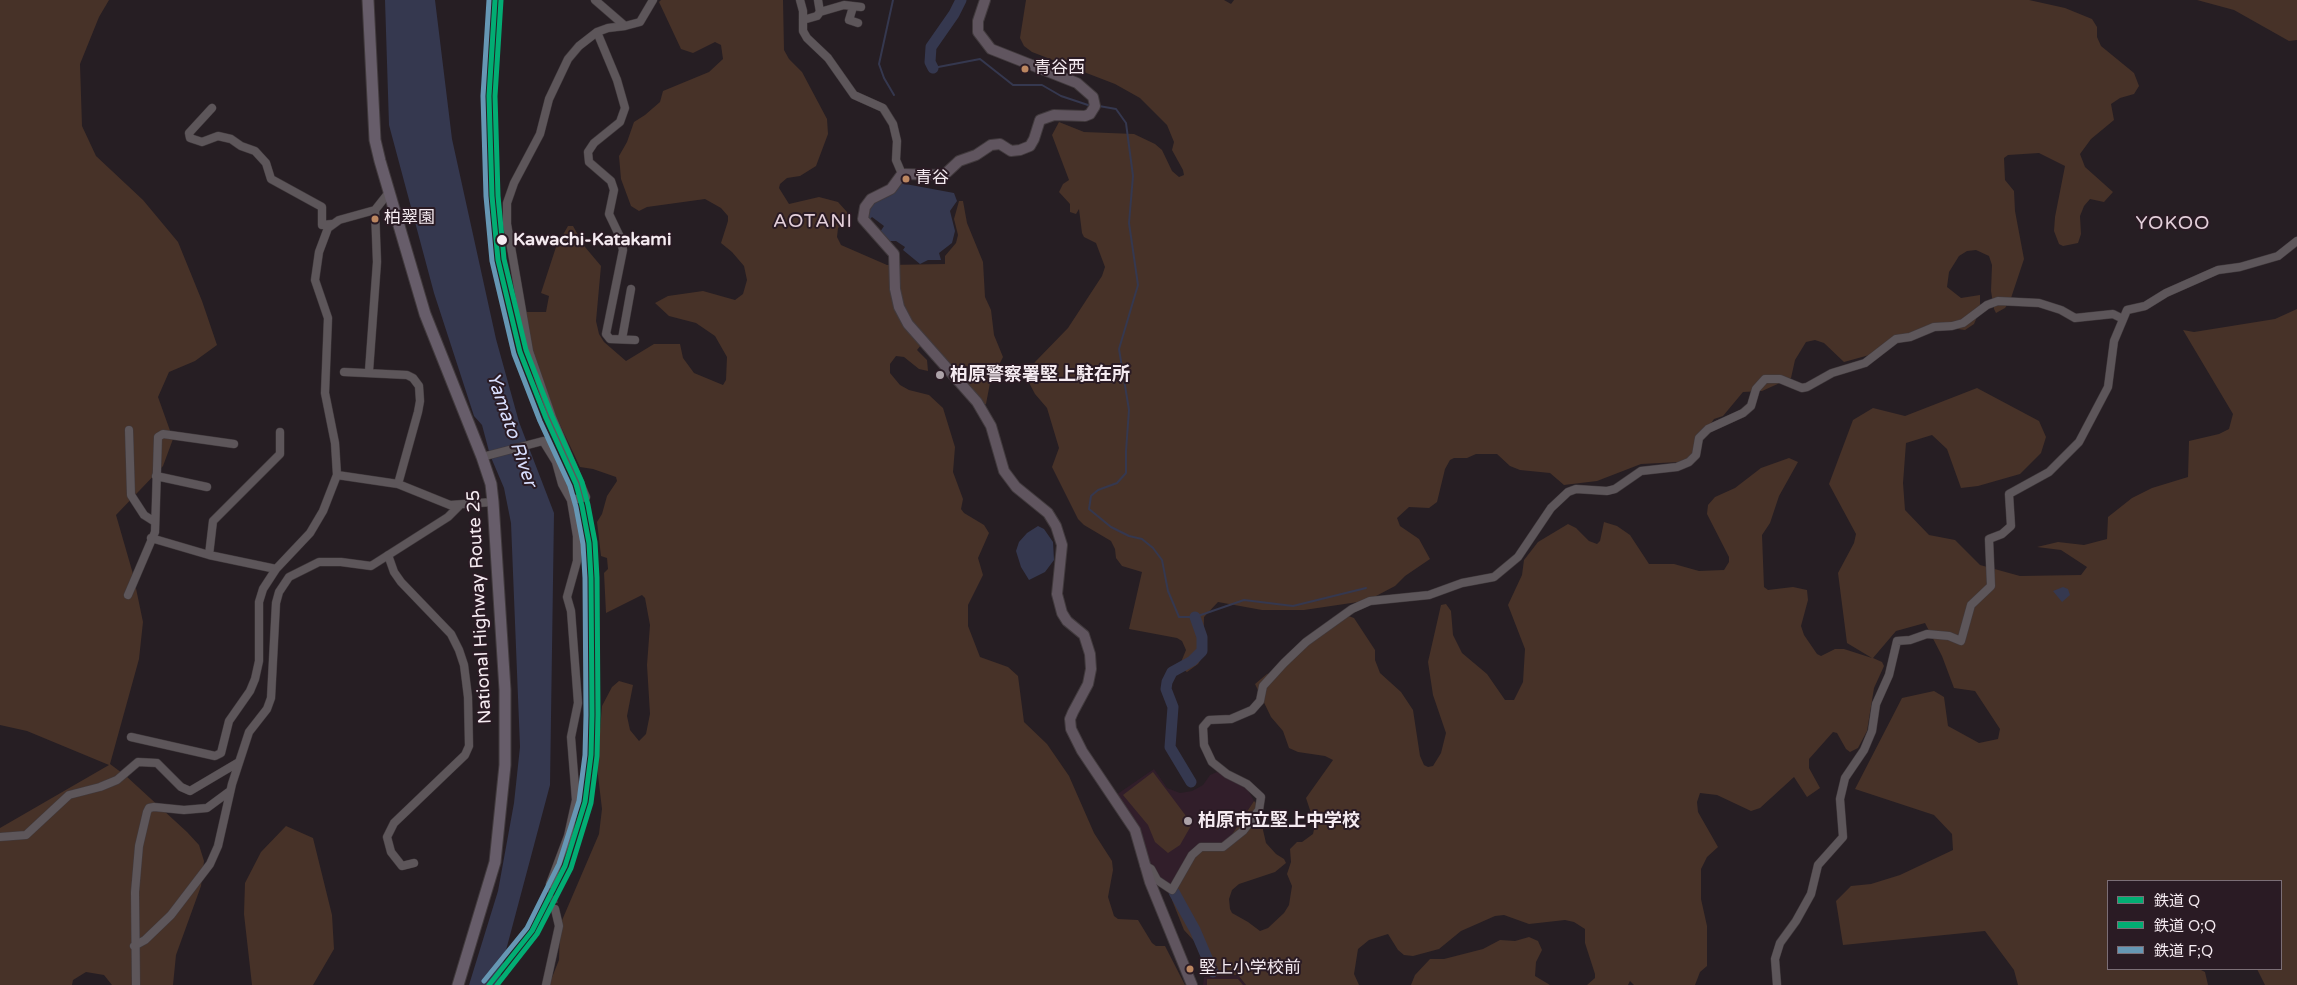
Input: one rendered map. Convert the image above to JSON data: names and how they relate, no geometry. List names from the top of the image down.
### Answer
{
  "streets": {
    "highway": ["National Highway Route 25"]
  },
  "districts": ["AOTANI", "YOKOO"],
  "water": ["Yamato River"],
  "places": [
    "青谷西",
    "青谷",
    "柏翠園",
    "Kawachi-Katakami",
    "柏原警察署堅上駐在所",
    "柏原市立堅上中学校",
    "堅上小学校前"
  ],
  "lines": ["rail line Q", "rail line O;Q", "rail line F;Q"],
  "legend": ["鉄道 Q", "鉄道 O;Q", "鉄道 F;Q"]
}
